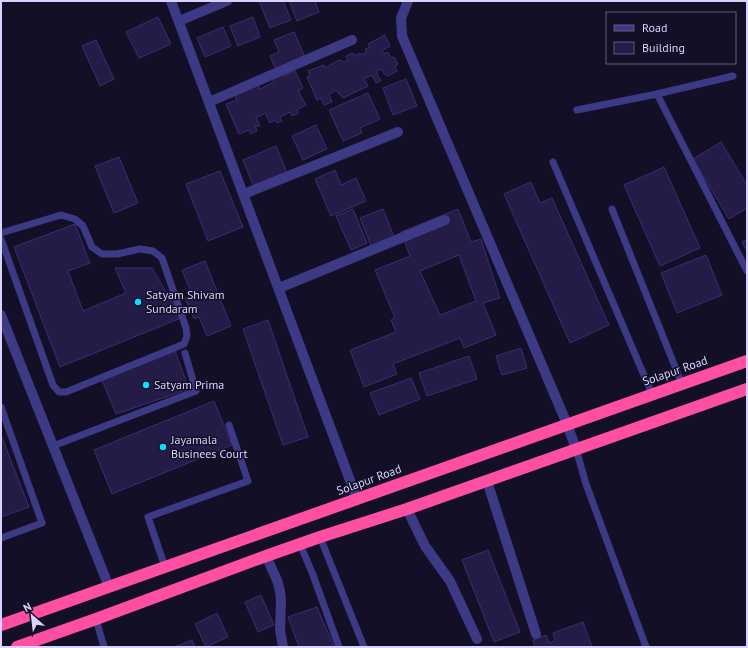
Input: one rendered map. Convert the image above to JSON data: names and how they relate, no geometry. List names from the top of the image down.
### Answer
{
  "streets": {
    "highway": ["Solapur Road"]
  },
  "places": ["Satyam Shivam Sundaram", "Satyam Prima", "Jayamala Businees Court"],
  "legend": ["Road", "Building"],
  "north": "top left"
}
